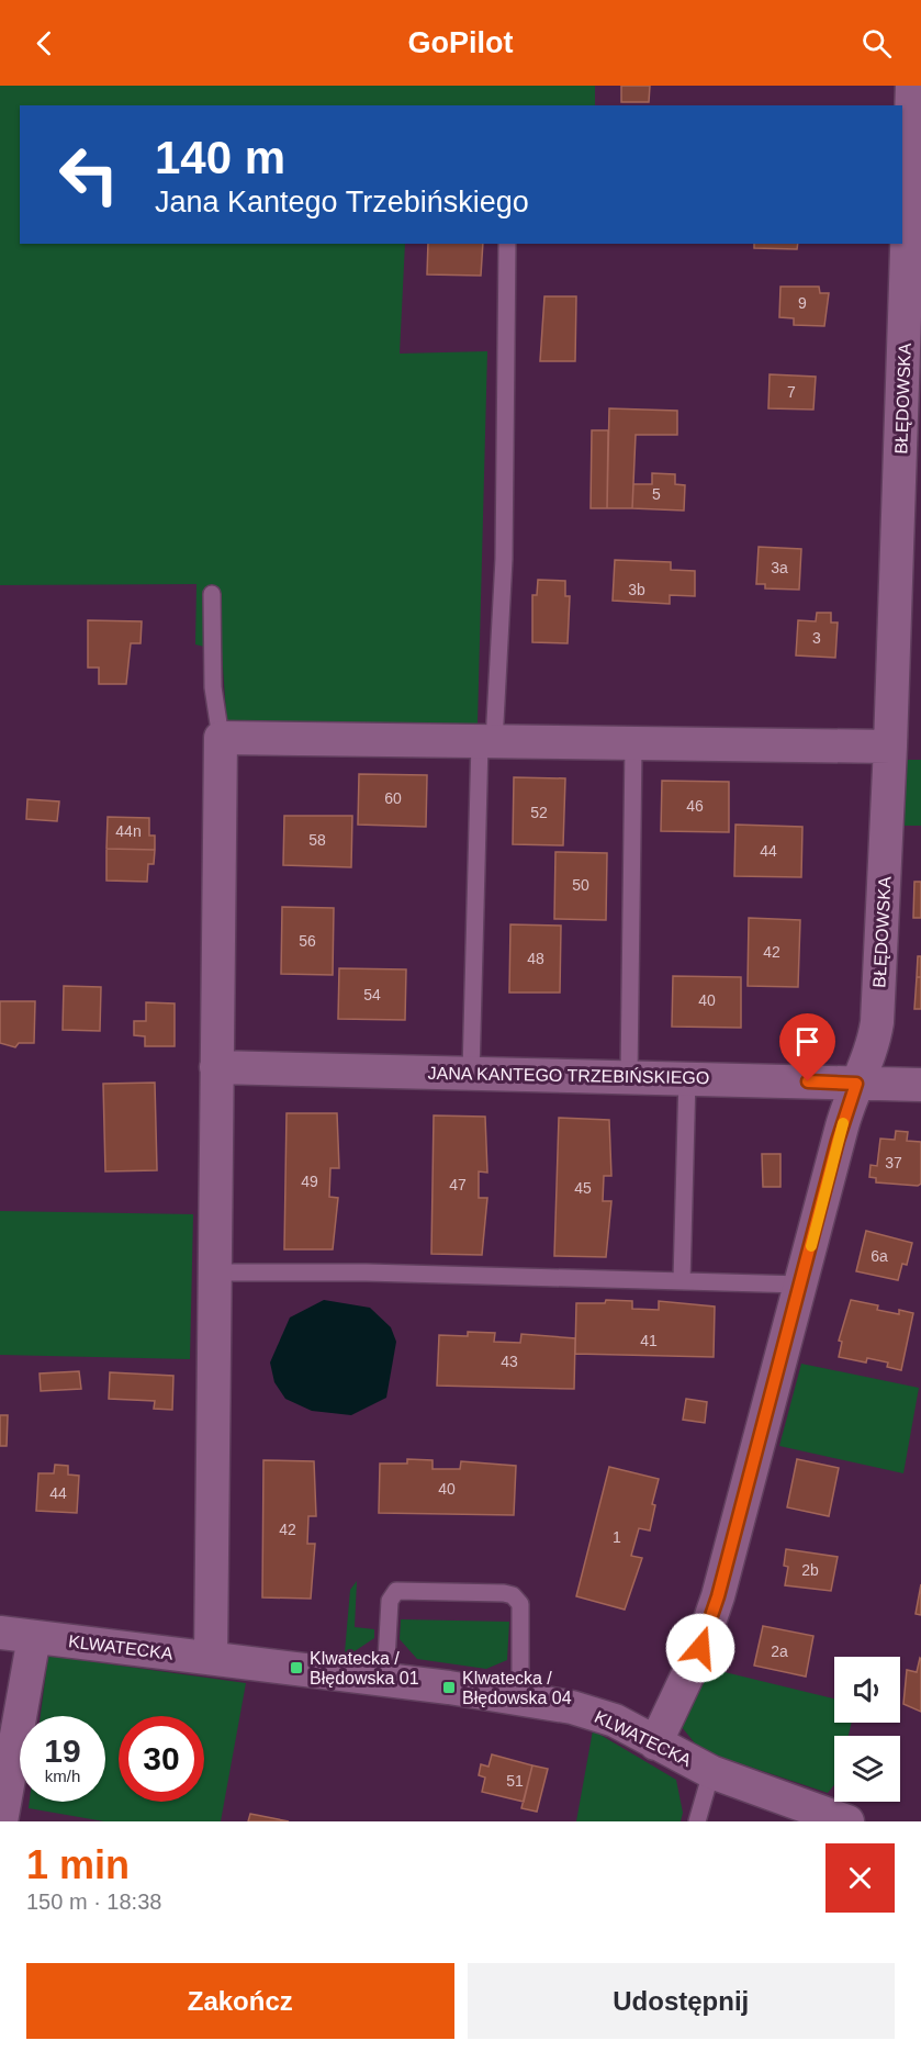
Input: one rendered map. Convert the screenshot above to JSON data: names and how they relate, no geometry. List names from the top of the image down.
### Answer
{
  "streets": {
    "street": ["BŁĘDOWSKA", "JANA KANTEGO TRZEBIŃSKIEGO", "KLWATECKA"]
  },
  "crossings": [
    ["BŁĘDOWSKA", "JANA KANTEGO TRZEBIŃSKIEGO"],
    ["BŁĘDOWSKA", "KLWATECKA"]
  ],
  "places": {
    "transit": ["Klwatecka / Błędowska 01", "Klwatecka / Błędowska 04"]
  },
  "house_numbers": [
    "9",
    "7",
    "5",
    "3a",
    "3b",
    "3",
    "60",
    "46",
    "52",
    "44n",
    "58",
    "44",
    "50",
    "56",
    "42",
    "48",
    "54",
    "40",
    "37",
    "49",
    "47",
    "45",
    "6a",
    "41",
    "43",
    "40",
    "44",
    "42",
    "1",
    "2b",
    "2a",
    "51"
  ],
  "page": {
    "header": "GoPilot",
    "turn": ["140 m", "Jana Kantego Trzebińskiego"],
    "speed": "19 km/h",
    "limit": "30",
    "heading": ["1 min", "150 m · 18:38"],
    "buttons": ["Zakończ", "Udostępnij"]
  }
}
